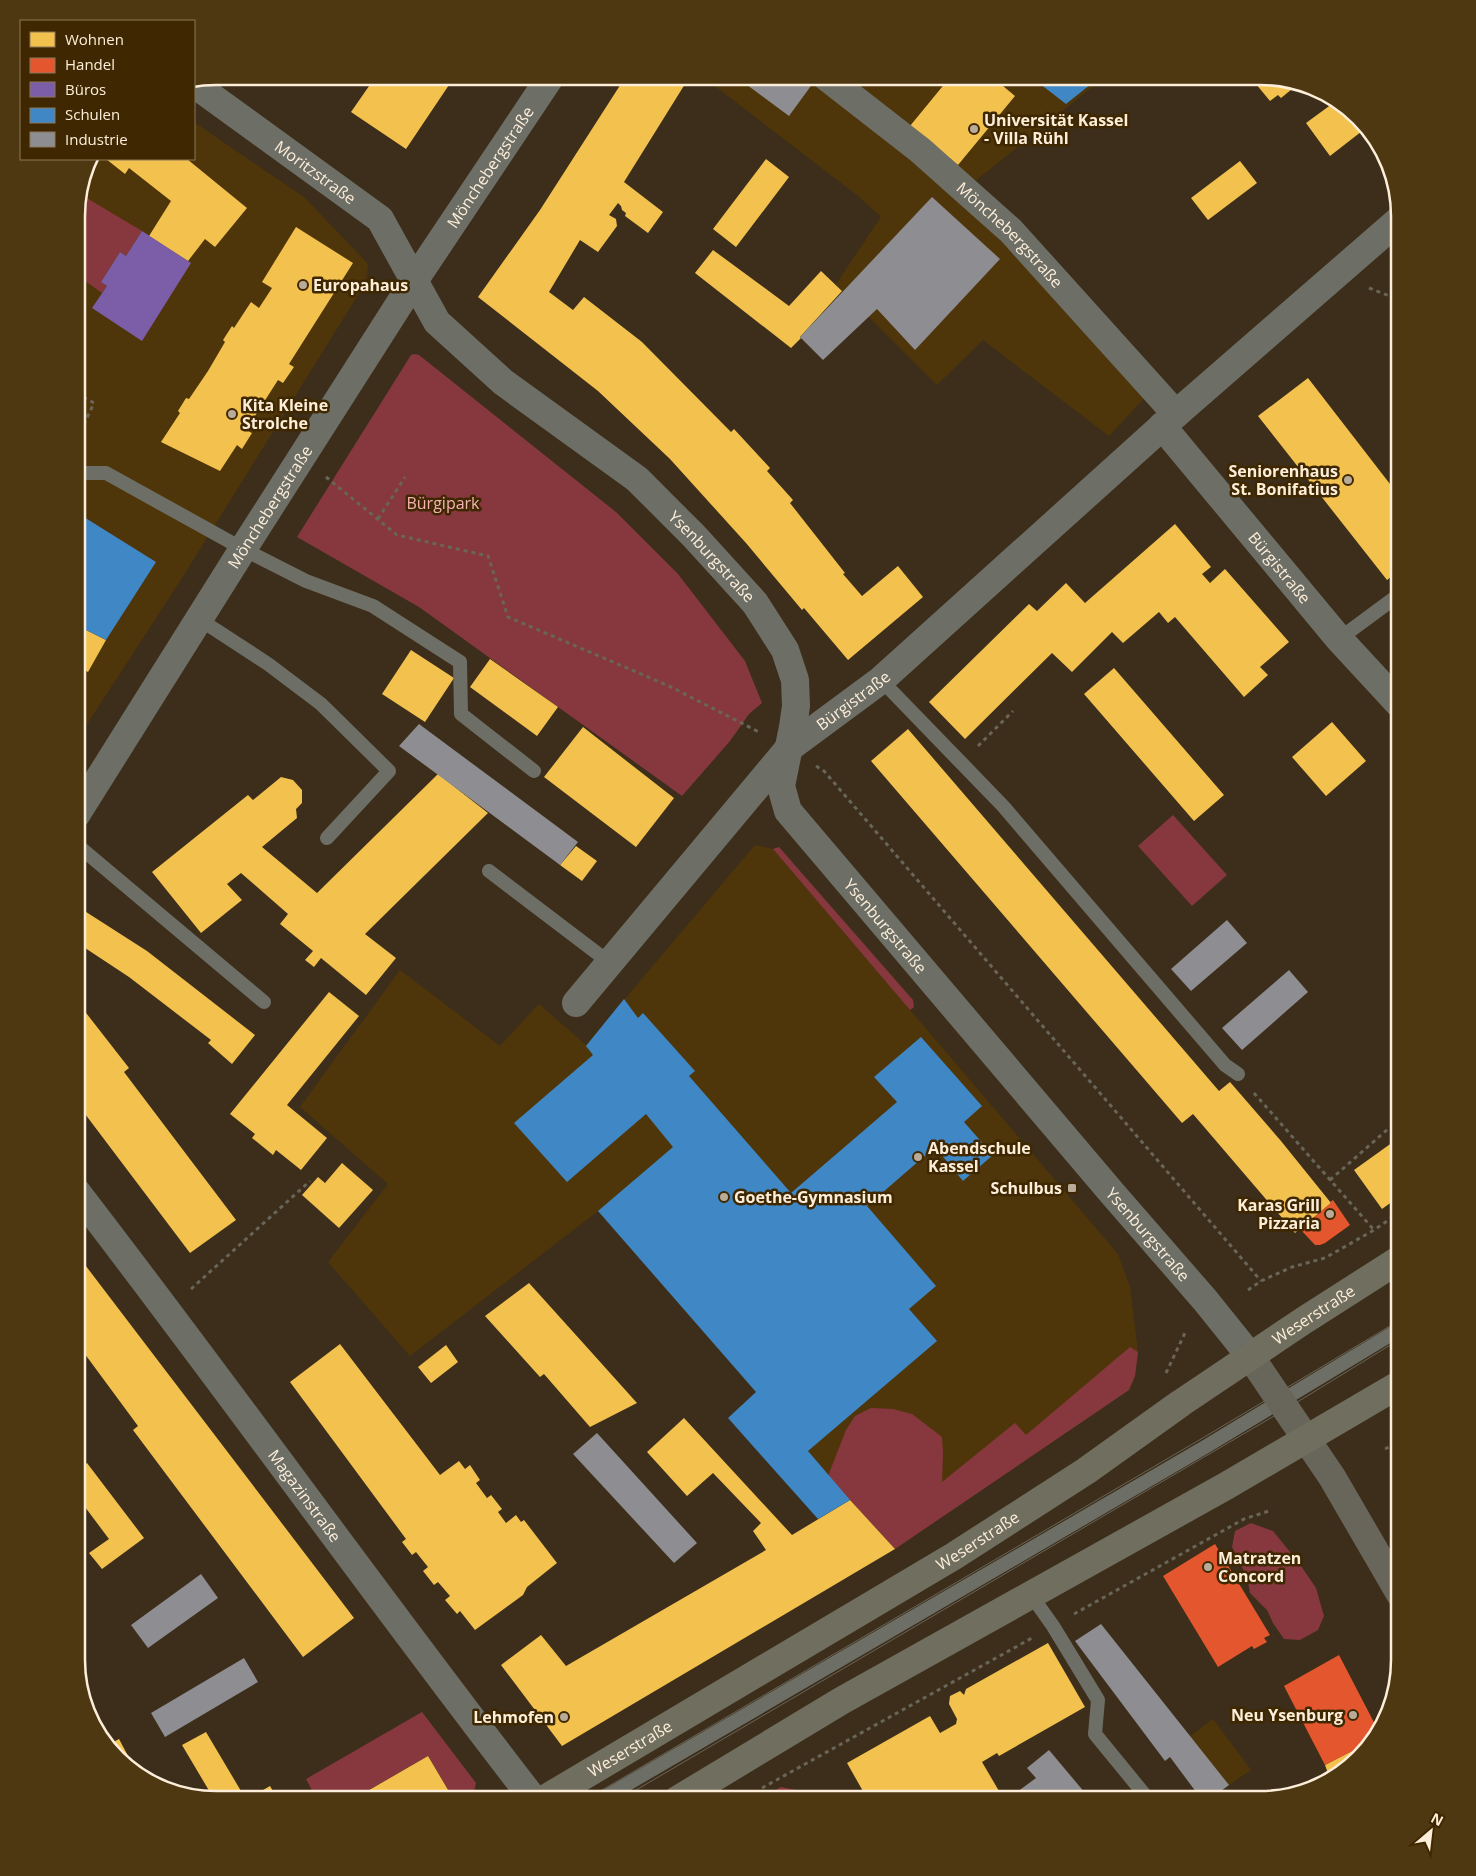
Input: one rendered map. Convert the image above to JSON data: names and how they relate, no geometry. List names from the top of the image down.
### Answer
{
  "streets": {
    "main road": ["Ysenburgstraße", "Weserstraße"],
    "street": [
      "Mönchebergstraße",
      "Moritzstraße",
      "Bürgistraße",
      "Magazinstraße"
    ]
  },
  "crossings": [
    ["Mönchebergstraße", "Moritzstraße"],
    ["Mönchebergstraße", "Ysenburgstraße"],
    ["Mönchebergstraße", "Bürgistraße"],
    ["Moritzstraße", "Ysenburgstraße"],
    ["Ysenburgstraße", "Bürgistraße"],
    ["Ysenburgstraße", "Weserstraße"]
  ],
  "parks": ["Bürgipark"],
  "places": {
    "other": [
      "Universität Kassel - Villa Rühl",
      "Europahaus",
      "Kita Kleine Strolche",
      "Seniorenhaus St. Bonifatius",
      "Abendschule Kassel",
      "Goethe-Gymnasium",
      "Karas Grill Pizzaria",
      "Matratzen Concord",
      "Neu Ysenburg",
      "Lehmofen"
    ],
    "transit": ["Schulbus"]
  },
  "legend": [
    "Wohnen",
    "Handel",
    "Büros",
    "Schulen",
    "Industrie"
  ],
  "north": "top right"
}
